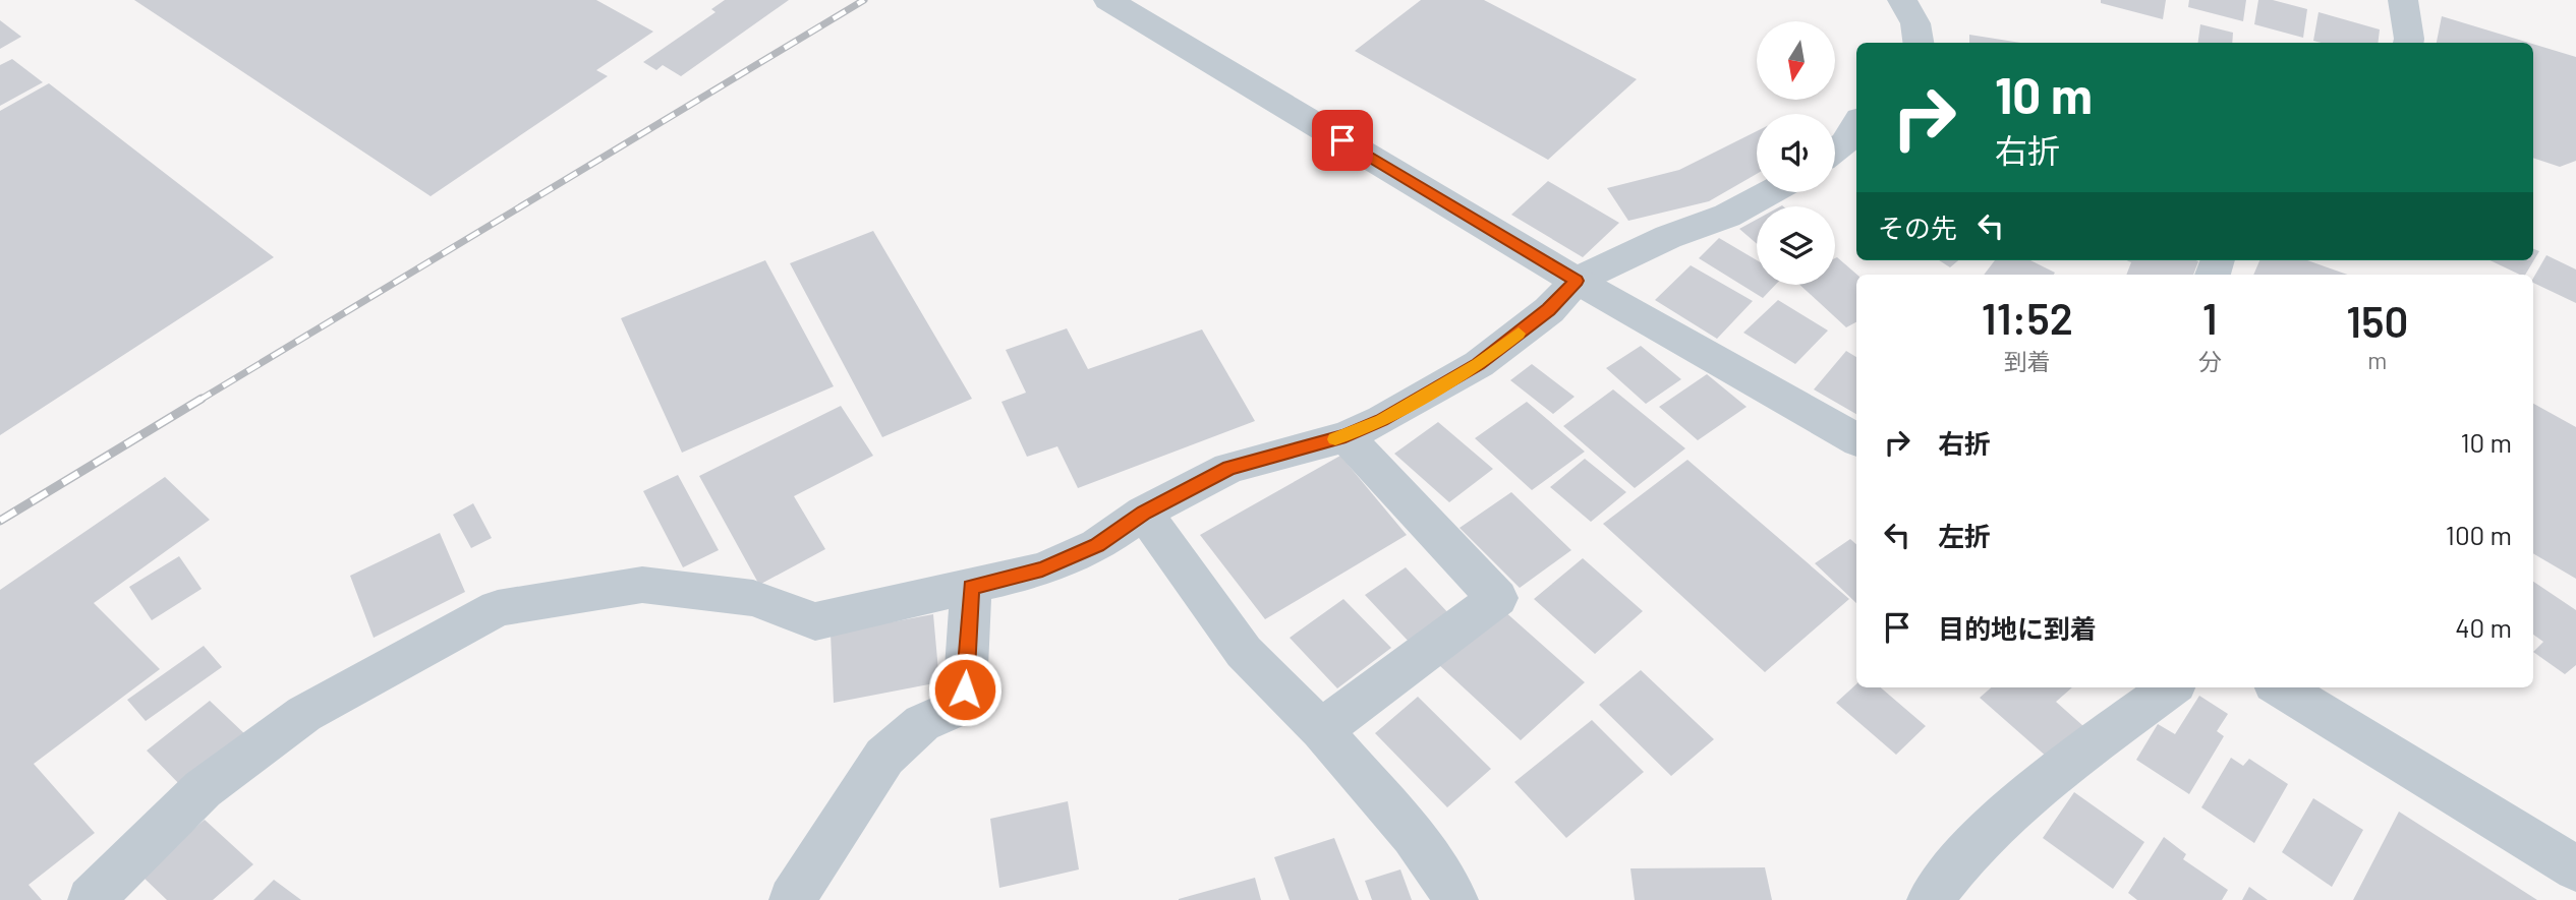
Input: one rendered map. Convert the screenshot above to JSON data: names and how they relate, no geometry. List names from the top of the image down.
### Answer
{
  "north": "bottom",
  "page": {
    "turn": ["10 m", "右折"],
    "then": "その先",
    "eta": [
      "11:52",
      "到着",
      "1",
      "分",
      "150",
      "m"
    ],
    "list": [
      {
        "name": "右折",
        "value": "10 m"
      },
      {
        "name": "左折",
        "value": "100 m"
      },
      {
        "name": "目的地に到着",
        "value": "40 m"
      }
    ]
  }
}
